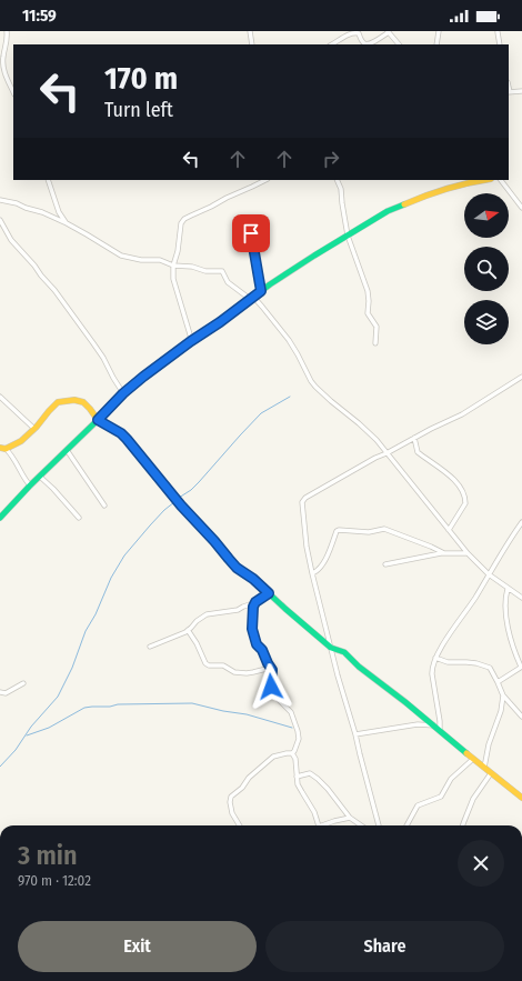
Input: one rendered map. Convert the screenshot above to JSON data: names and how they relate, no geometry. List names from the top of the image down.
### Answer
{
  "north": "right",
  "page": {
    "status": "11:59",
    "turn": ["170 m", "Turn left"],
    "heading": ["3 min", "970 m · 12:02"],
    "buttons": ["Exit", "Share"]
  }
}
